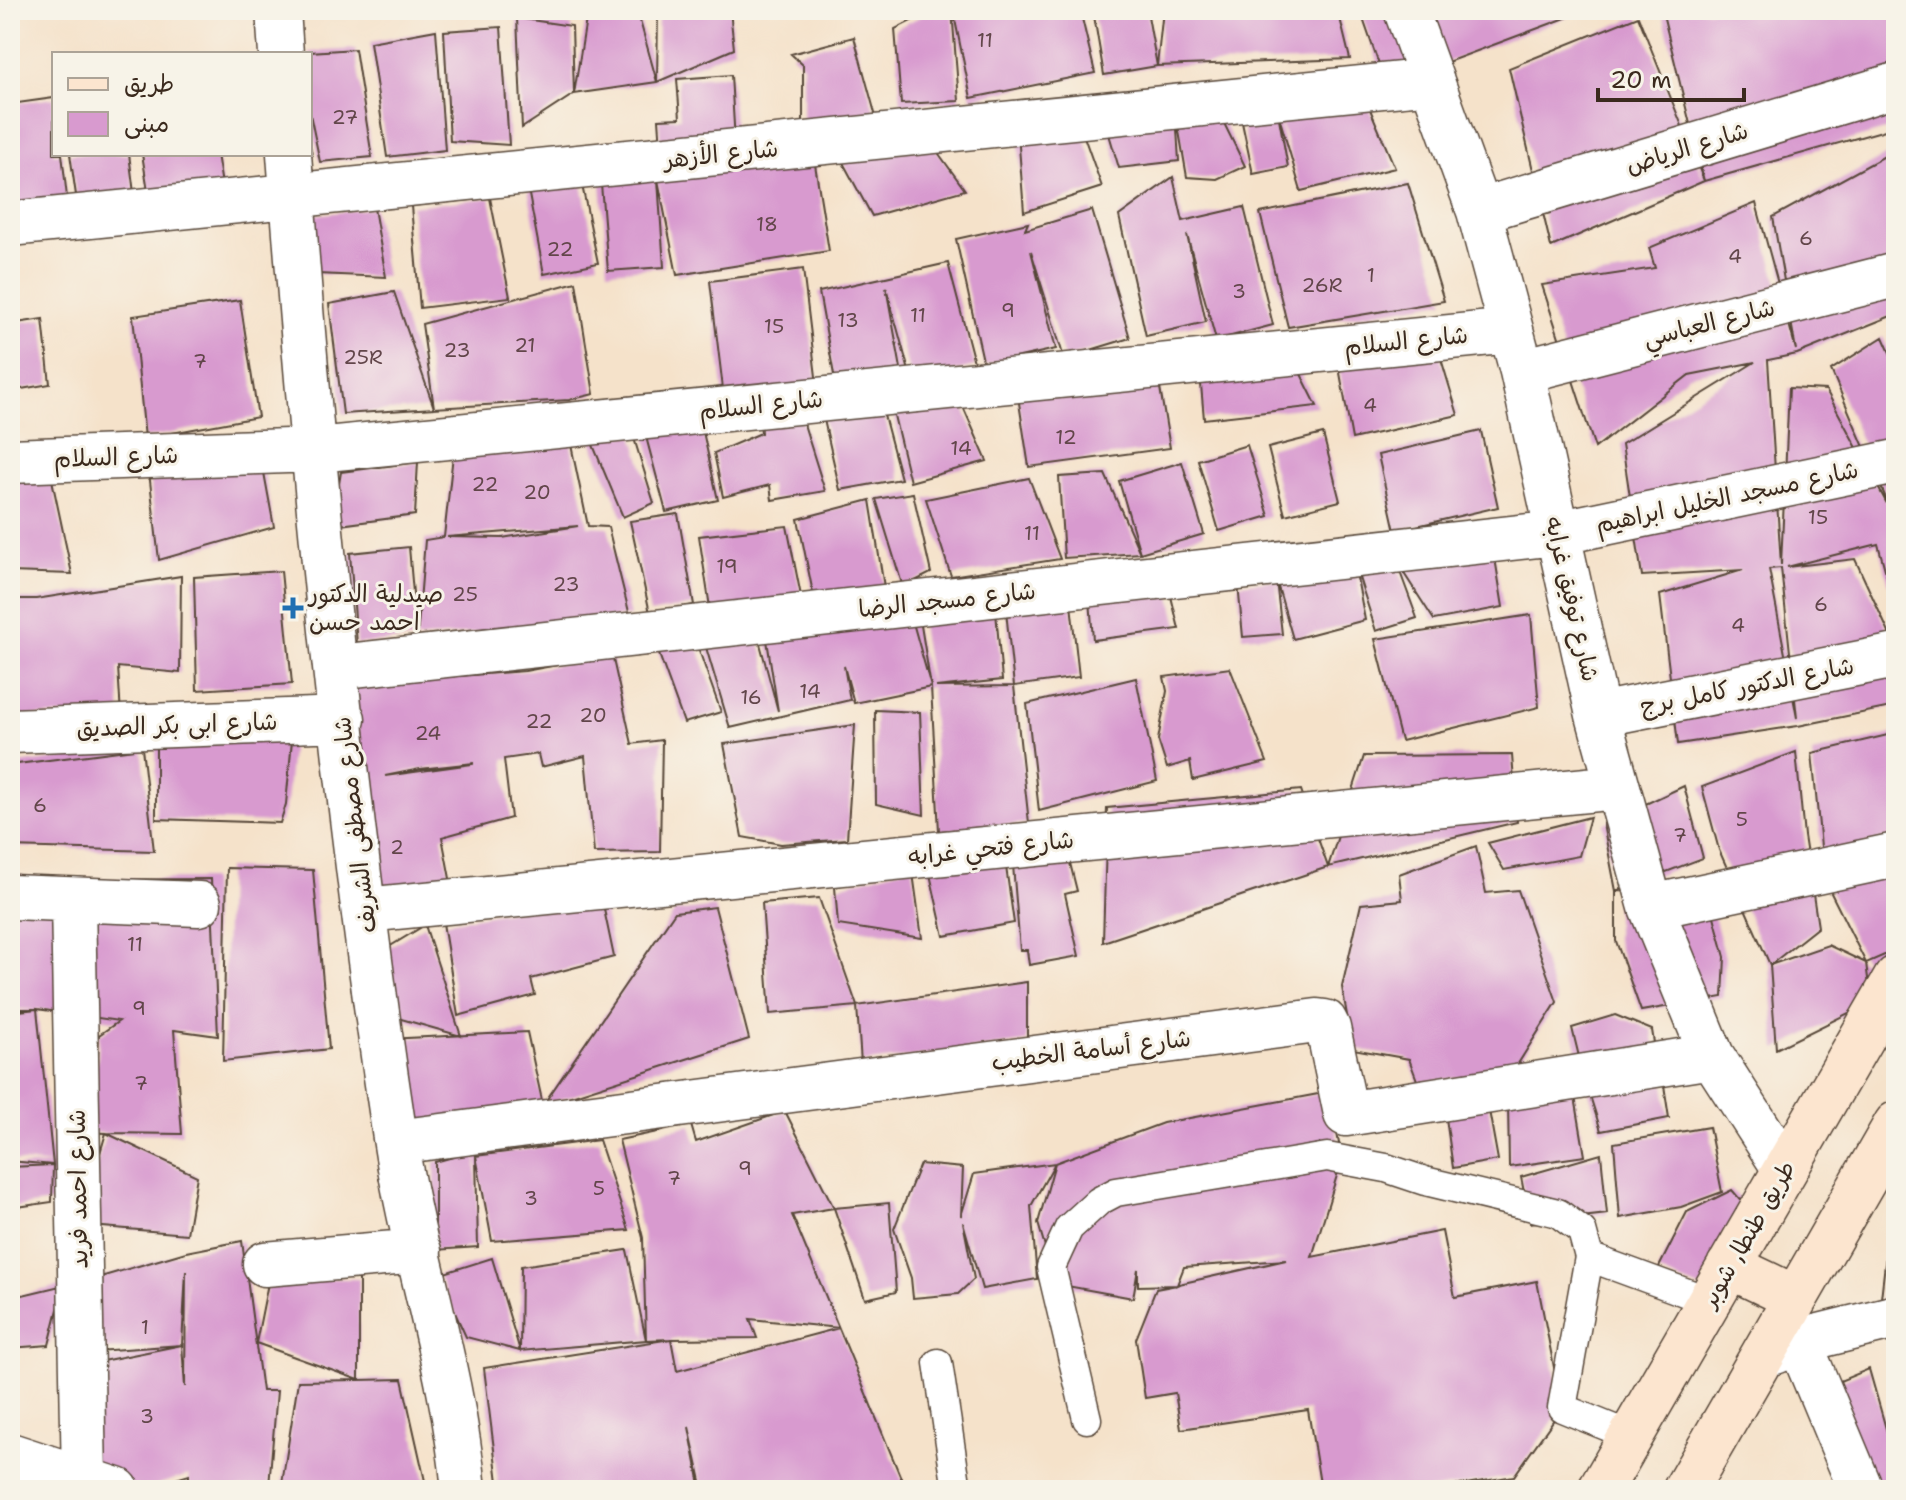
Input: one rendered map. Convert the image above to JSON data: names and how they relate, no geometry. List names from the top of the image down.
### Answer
{
  "streets": {
    "street": [
      "شارع الرياض",
      "شارع الأزهر",
      "شارع العباسي",
      "شارع السلام",
      "شارع مسجد الخليل ابراهيم",
      "شارع توفيق غرابه",
      "شارع مسجد الرضا",
      "شارع الدكتور كامل برج",
      "شارع ابى بكر الصديق",
      "شارع مصطفى الشريف",
      "شارع فتحي غرابه",
      "شارع أسامة الخطيب",
      "شارع احمد فريد",
      "طريق طنطا, شوبر"
    ]
  },
  "crossings": [
    ["شارع الرياض", "شارع توفيق غرابه"],
    ["شارع الأزهر", "شارع توفيق غرابه"],
    ["شارع الأزهر", "شارع مصطفى الشريف"],
    ["شارع العباسي", "شارع السلام"],
    ["شارع العباسي", "شارع توفيق غرابه"],
    ["شارع السلام", "شارع توفيق غرابه"],
    ["شارع السلام", "شارع مصطفى الشريف"],
    ["شارع مسجد الخليل ابراهيم", "شارع توفيق غرابه"],
    ["شارع مسجد الخليل ابراهيم", "شارع مسجد الرضا"],
    ["شارع توفيق غرابه", "شارع مسجد الرضا"],
    ["شارع توفيق غرابه", "شارع الدكتور كامل برج"],
    ["شارع توفيق غرابه", "شارع فتحي غرابه"],
    ["شارع توفيق غرابه", "شارع أسامة الخطيب"],
    ["شارع توفيق غرابه", "طريق طنطا, شوبر"],
    ["شارع مسجد الرضا", "شارع مصطفى الشريف"],
    ["شارع ابى بكر الصديق", "شارع مصطفى الشريف"],
    ["شارع مصطفى الشريف", "شارع فتحي غرابه"],
    ["شارع مصطفى الشريف", "شارع أسامة الخطيب"]
  ],
  "places": {
    "health": ["صيدلية الدكتور احمد حسن"]
  },
  "house_numbers": [
    "11",
    "27",
    "18",
    "6",
    "22",
    "4",
    "1",
    "26R",
    "3",
    "9",
    "11",
    "13",
    "15",
    "21",
    "23",
    "25R",
    "7",
    "4",
    "12",
    "14",
    "22",
    "20",
    "15",
    "11",
    "19",
    "23",
    "25",
    "6",
    "4",
    "14",
    "16",
    "20",
    "22",
    "24",
    "6",
    "5",
    "7",
    "2",
    "11",
    "9",
    "7",
    "9",
    "7",
    "5",
    "3",
    "1",
    "3"
  ],
  "legend": ["طريق", "مبنى"],
  "scale_bar": "20 m"
}
